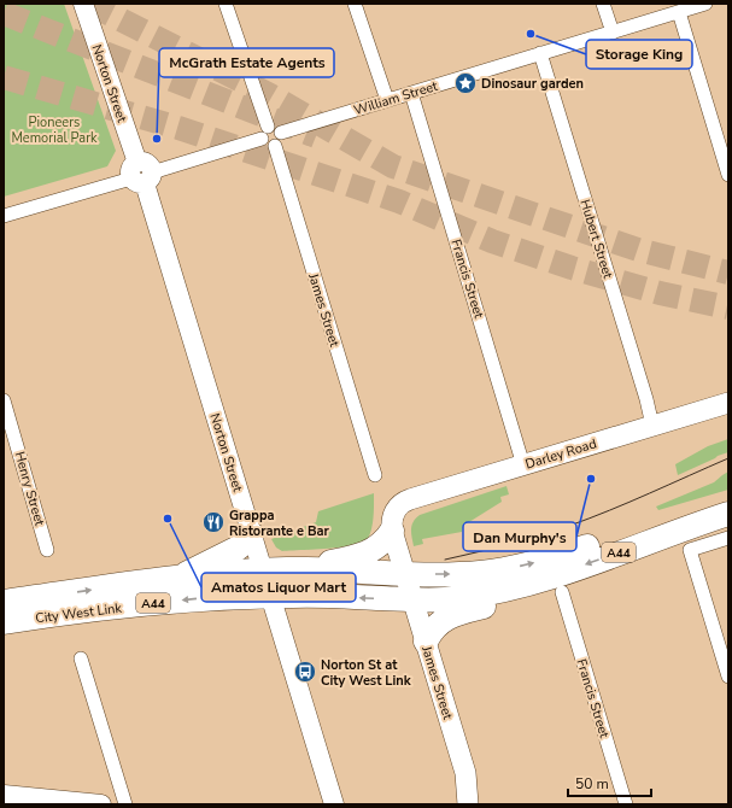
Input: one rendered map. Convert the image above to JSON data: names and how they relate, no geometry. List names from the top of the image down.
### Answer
{
  "streets": {
    "highway": ["A44", "City West Link"],
    "main road": ["James Street", "Darley Road"],
    "street": [
      "Norton Street",
      "William Street",
      "Hubert Street",
      "Francis Street",
      "Henry Street"
    ]
  },
  "crossings": [
    ["Norton Street", "City West Link"],
    ["William Street", "Hubert Street"],
    ["William Street", "Francis Street"],
    ["William Street", "James Street"],
    ["Hubert Street", "Darley Road"],
    ["Francis Street", "Darley Road"],
    ["James Street", "Darley Road"],
    ["James Street", "A44"],
    ["James Street", "City West Link"],
    ["A44", "City West Link"]
  ],
  "parks": ["Pioneers Memorial Park"],
  "places": {
    "other": [
      "Storage King",
      "McGrath Estate Agents",
      "Dan Murphy's",
      "Amatos Liquor Mart"
    ],
    "place": ["Dinosaur garden"],
    "restaurant": ["Grappa Ristorante e Bar"],
    "bus stop": ["Norton St at City West Link"]
  },
  "scale_bar": "50 m"
}
